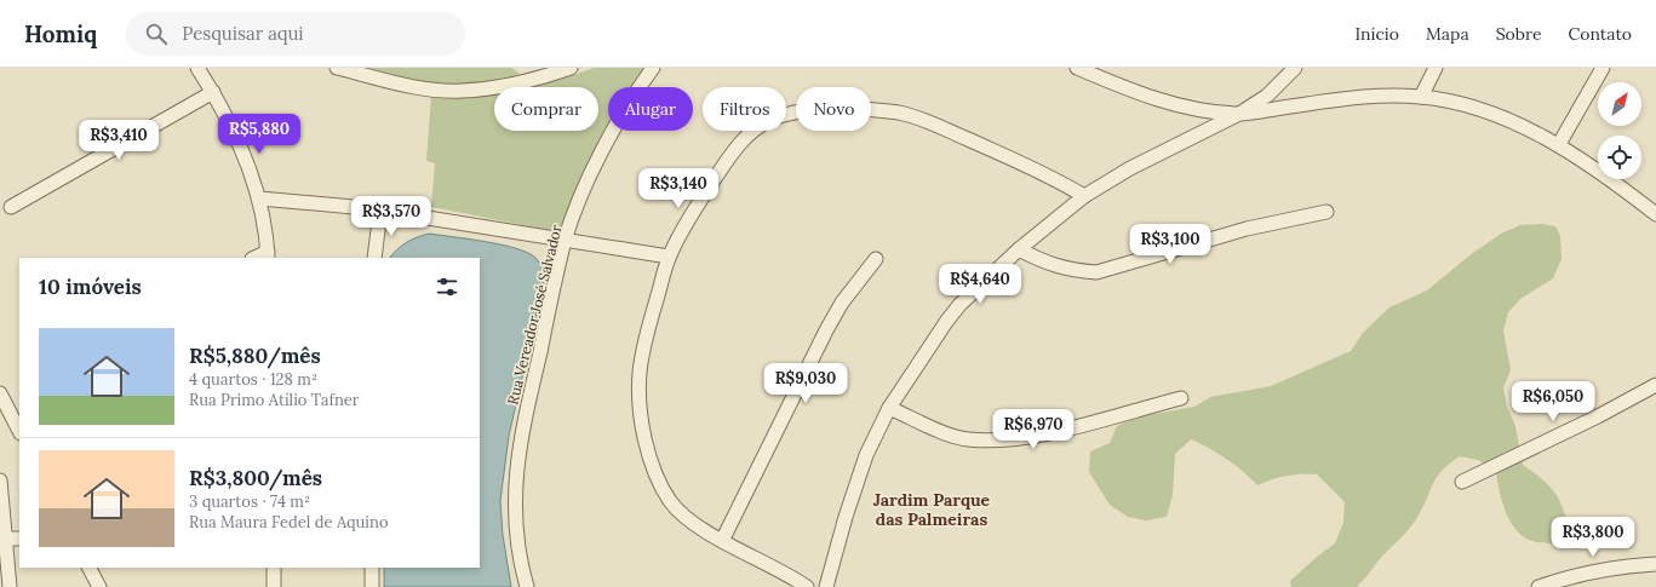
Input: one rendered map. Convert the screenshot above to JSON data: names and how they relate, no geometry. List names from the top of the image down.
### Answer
{
  "streets": {
    "street": ["Rua Vereador José Salvador"]
  },
  "districts": ["Jardim Parque das Palmeiras"],
  "north": "top right",
  "page": {
    "header": "Homiq",
    "search": "Pesquisar aqui",
    "nav": [
      "Início",
      "Mapa",
      "Sobre",
      "Contato"
    ],
    "chip": [
      "Comprar",
      "Alugar",
      "Filtros",
      "Novo"
    ],
    "price": [
      "R$5,880",
      "R$3,410",
      "R$3,140",
      "R$3,570",
      "R$3,100",
      "R$4,640",
      "R$9,030",
      "R$6,050",
      "R$6,970",
      "R$3,800"
    ],
    "heading": "10 imóveis",
    "list": [
      {
        "name": "R$5,880/mês",
        "note": "4 quartos · 128 m² · Rua Primo Atílio Tafner"
      },
      {
        "name": "R$3,800/mês",
        "note": "3 quartos · 74 m² · Rua Maura Fedel de Aquino"
      }
    ]
  }
}
